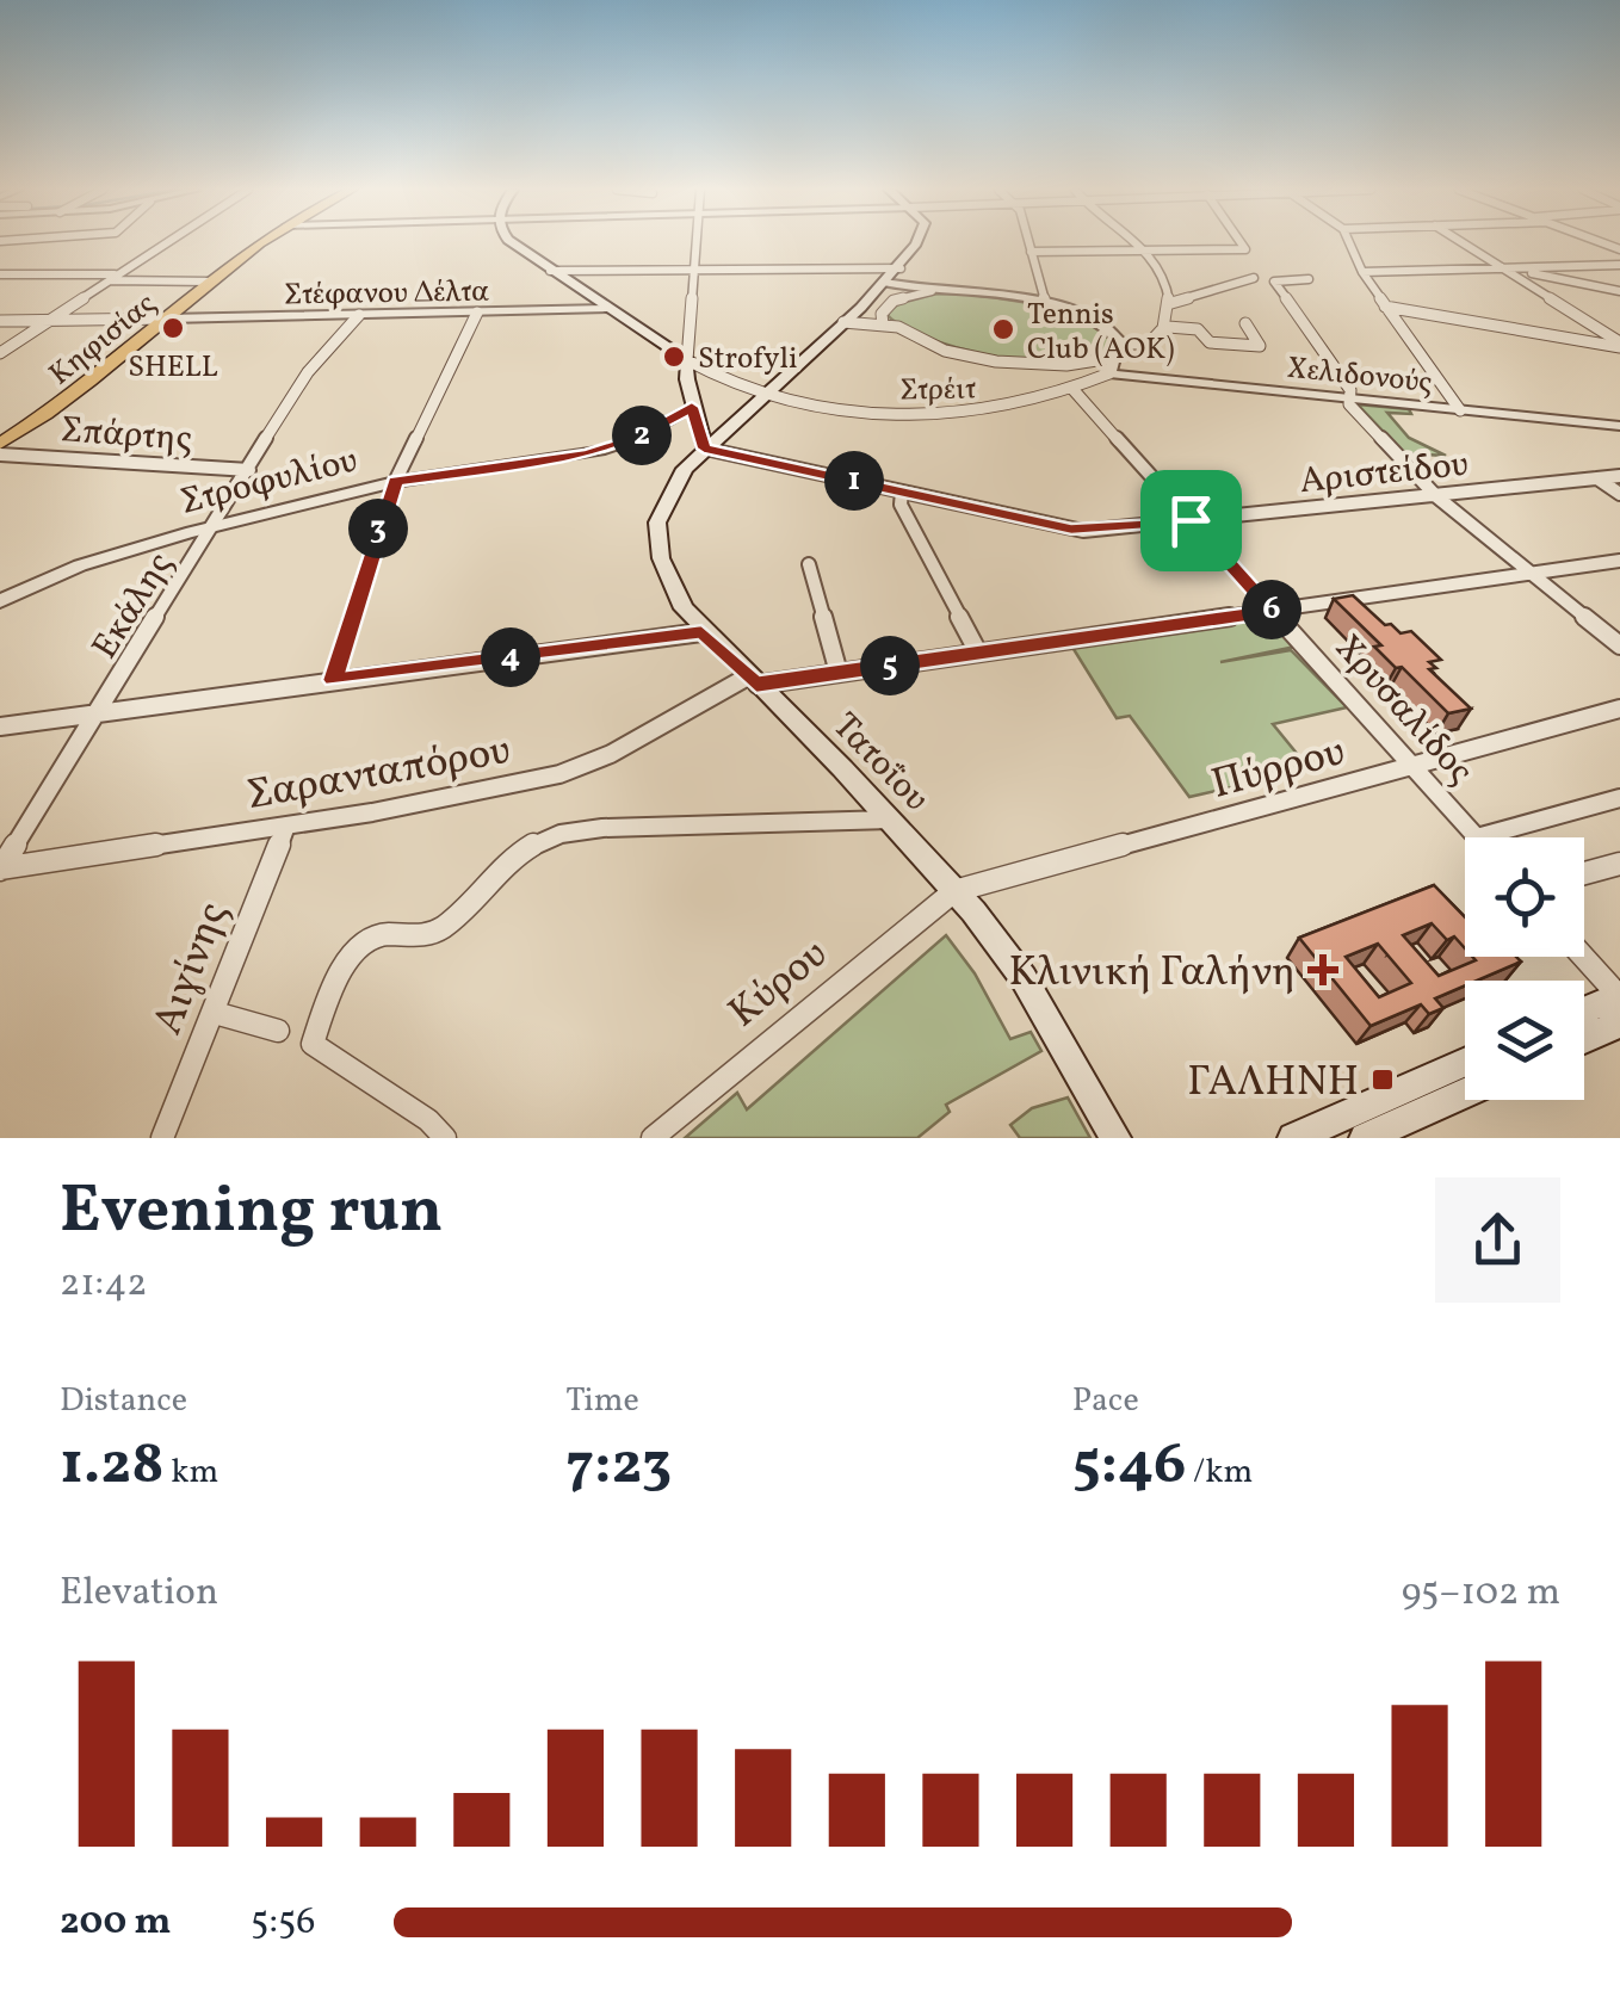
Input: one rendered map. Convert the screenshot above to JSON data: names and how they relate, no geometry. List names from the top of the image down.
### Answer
{
  "streets": {
    "main road": ["Κηφισίας", "Τατοΐου"],
    "street": [
      "Στέφανου Δέλτα",
      "Χελιδονούς",
      "Στρέιτ",
      "Σπάρτης",
      "Αριστείδου",
      "Στροφυλίου",
      "Εκάλης",
      "Χρυσαλίδος",
      "Πύρρου",
      "Σαρανταπόρου",
      "Αιγίνης",
      "Κύρου"
    ]
  },
  "crossings": [
    ["Στέφανου Δέλτα", "Κηφισίας"],
    ["Στέφανου Δέλτα", "Εκάλης"],
    ["Χελιδονούς", "Στρέιτ"],
    ["Στρέιτ", "Χρυσαλίδος"],
    ["Στρέιτ", "Τατοΐου"],
    ["Σπάρτης", "Εκάλης"],
    ["Αριστείδου", "Χρυσαλίδος"],
    ["Αριστείδου", "Τατοΐου"],
    ["Στροφυλίου", "Εκάλης"],
    ["Εκάλης", "Σαρανταπόρου"],
    ["Χρυσαλίδος", "Πύρρου"],
    ["Χρυσαλίδος", "Σαρανταπόρου"],
    ["Τατοΐου", "Πύρρου"],
    ["Τατοΐου", "Σαρανταπόρου"],
    ["Τατοΐου", "Κύρου"],
    ["Πύρρου", "Κύρου"],
    ["Σαρανταπόρου", "Αιγίνης"]
  ],
  "places": {
    "other": ["SHELL", "Tennis Club (AOK)", "Strofyli"],
    "health": ["Κλινική Γαλήνη"],
    "transit": ["ΓΑΛΗΝΗ"]
  },
  "page": {
    "pins": [
      "2",
      "1",
      "3",
      "6",
      "4",
      "5"
    ],
    "heading": ["Evening run", "21:42"],
    "stats": [
      ["Distance", "1.28 km"],
      ["Time", "7:23"],
      ["Pace", "5:46 /km"]
    ],
    "chart": ["Elevation", "95–102 m"],
    "list": [
      {
        "name": "200 m",
        "note": "5:56"
      }
    ]
  }
}
